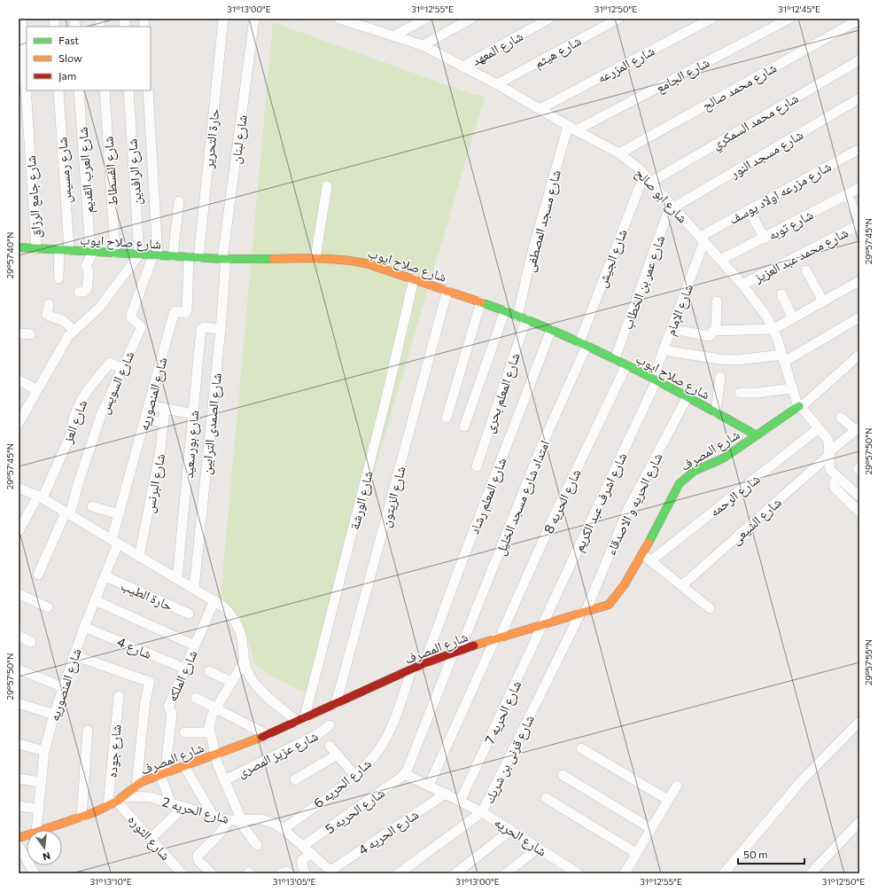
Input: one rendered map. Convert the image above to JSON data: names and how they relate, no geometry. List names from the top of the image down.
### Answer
{
  "streets": {
    "street": [
      "شارع المعهد",
      "شارع هيثم",
      "شارع المزرعه",
      "شارع الجامع",
      "شارع محمد صالح",
      "شارع محمد السمكري",
      "حارة التحرير",
      "شارع لبنان",
      "شارع مسجد النور",
      "شارع رمسيس",
      "شارع العرب القديم",
      "شارع الفسطاط",
      "شارع الرافدين",
      "شارع مزرعه اولاد يوسف",
      "شارع ابو صالح",
      "شارع جامع الرزاق",
      "شارع مسجد المصطفى",
      "شارع توبه",
      "شارع صلاح ايوب",
      "شارع محمد عبد العزيز",
      "شارع الجيش",
      "شارع عمر بن الخطاب",
      "شارع الإمام",
      "شارع السويس",
      "شارع المعلم بحرى",
      "شارع المنصوريه",
      "شارع العز",
      "شارع الصمدى الترابين",
      "شارع بورسعيد",
      "شارع المصرف",
      "شارع البرنس",
      "شارع الرحمه",
      "شارع المعلم رشاد",
      "شارع الزيتون",
      "امتداد شارع مسجد الخليل",
      "شارع الورشة",
      "شارع الحريه 8",
      "شارع اشرف عبد الكريم",
      "شارع الحريه و الاصدقاء",
      "شارع الشيعى",
      "حارة الطيب",
      "شارع 4",
      "شارع الملكه",
      "شارع الحريه 7",
      "شارع جوده",
      "شارع عزيز المصرى",
      "شارع قرنى بن شريك",
      "شارع الحريه 6",
      "شارع الحريه 2",
      "شارع الحريه 5",
      "شارع الحريه 4",
      "شارع الحريه",
      "شارع الثوره"
    ]
  },
  "crossings": [
    ["شارع المعهد", "شارع ابو صالح"],
    ["شارع هيثم", "شارع ابو صالح"],
    ["شارع المزرعه", "شارع ابو صالح"],
    ["شارع الجامع", "شارع ابو صالح"],
    ["شارع الجامع", "شارع مسجد المصطفى"],
    ["شارع محمد صالح", "شارع ابو صالح"],
    ["شارع محمد السمكري", "شارع ابو صالح"],
    ["شارع محمد السمكري", "شارع الجيش"],
    ["حارة التحرير", "شارع صلاح ايوب"],
    ["حارة التحرير", "شارع المنصوريه"],
    ["شارع لبنان", "شارع صلاح ايوب"],
    ["شارع لبنان", "شارع الصمدى الترابين"],
    ["شارع مسجد النور", "شارع ابو صالح"],
    ["شارع مسجد النور", "شارع عمر بن الخطاب"],
    ["شارع رمسيس", "شارع صلاح ايوب"],
    ["شارع العرب القديم", "شارع صلاح ايوب"],
    ["شارع الفسطاط", "شارع صلاح ايوب"],
    ["شارع الرافدين", "شارع صلاح ايوب"],
    ["شارع مزرعه اولاد يوسف", "شارع ابو صالح"],
    ["شارع مزرعه اولاد يوسف", "شارع الإمام"],
    ["شارع ابو صالح", "شارع مسجد المصطفى"],
    ["شارع ابو صالح", "شارع توبه"],
    ["شارع ابو صالح", "شارع محمد عبد العزيز"],
    ["شارع ابو صالح", "شارع الجيش"],
    ["شارع ابو صالح", "شارع عمر بن الخطاب"],
    ["شارع ابو صالح", "شارع الإمام"],
    ["شارع ابو صالح", "شارع المصرف"],
    ["شارع ابو صالح", "شارع الرحمه"],
    ["شارع ابو صالح", "شارع الشيعى"],
    ["شارع جامع الرزاق", "شارع صلاح ايوب"],
    ["شارع مسجد المصطفى", "شارع صلاح ايوب"],
    ["شارع مسجد المصطفى", "شارع المعلم بحرى"],
    ["شارع صلاح ايوب", "شارع الجيش"],
    ["شارع صلاح ايوب", "شارع عمر بن الخطاب"],
    ["شارع صلاح ايوب", "شارع الإمام"],
    ["شارع صلاح ايوب", "شارع السويس"],
    ["شارع صلاح ايوب", "شارع المعلم بحرى"],
    ["شارع صلاح ايوب", "شارع المنصوريه"],
    ["شارع صلاح ايوب", "شارع الصمدى الترابين"],
    ["شارع صلاح ايوب", "شارع المصرف"],
    ["شارع صلاح ايوب", "شارع المعلم رشاد"],
    ["شارع صلاح ايوب", "شارع الزيتون"],
    ["شارع صلاح ايوب", "امتداد شارع مسجد الخليل"],
    ["شارع صلاح ايوب", "شارع الورشة"],
    ["شارع صلاح ايوب", "شارع الحريه 8"],
    ["شارع صلاح ايوب", "شارع اشرف عبد الكريم"],
    ["شارع صلاح ايوب", "شارع الحريه و الاصدقاء"],
    ["شارع الجيش", "امتداد شارع مسجد الخليل"],
    ["شارع الإمام", "شارع اشرف عبد الكريم"],
    ["شارع السويس", "شارع العز"],
    ["شارع المنصوريه", "حارة الطيب"],
    ["شارع المنصوريه", "شارع 4"],
    ["شارع الصمدى الترابين", "شارع بورسعيد"],
    ["شارع المصرف", "شارع المعلم رشاد"],
    ["شارع المصرف", "شارع الزيتون"],
    ["شارع المصرف", "امتداد شارع مسجد الخليل"],
    ["شارع المصرف", "شارع الورشة"],
    ["شارع المصرف", "شارع الحريه 8"],
    ["شارع المصرف", "شارع اشرف عبد الكريم"],
    ["شارع المصرف", "شارع الحريه و الاصدقاء"],
    ["شارع المصرف", "شارع الملكه"],
    ["شارع المصرف", "شارع الحريه 7"],
    ["شارع المصرف", "شارع جوده"],
    ["شارع المصرف", "شارع قرنى بن شريك"],
    ["شارع المصرف", "شارع الحريه 6"],
    ["شارع المصرف", "شارع الحريه 2"],
    ["شارع المصرف", "شارع الثوره"],
    ["امتداد شارع مسجد الخليل", "شارع الحريه 5"],
    ["امتداد شارع مسجد الخليل", "شارع الحريه"],
    ["شارع الحريه 8", "شارع الحريه"],
    ["شارع اشرف عبد الكريم", "شارع الحريه 7"],
    ["شارع الحريه و الاصدقاء", "شارع قرنى بن شريك"],
    ["شارع 4", "شارع الملكه"],
    ["شارع الحريه 7", "شارع الحريه"],
    ["شارع جوده", "شارع الحريه 2"],
    ["شارع جوده", "شارع الثوره"],
    ["شارع قرنى بن شريك", "شارع الحريه"],
    ["شارع الحريه 6", "شارع الحريه 2"],
    ["شارع الحريه 2", "شارع الحريه 5"],
    ["شارع الحريه 2", "شارع الحريه 4"],
    ["شارع الحريه 2", "شارع الثوره"],
    ["شارع الحريه 5", "شارع الحريه"],
    ["شارع الحريه 4", "شارع الحريه"]
  ],
  "legend": ["Fast", "Slow", "Jam"],
  "scale_bar": "50 m",
  "north": "bottom",
  "coordinates": [
    "31°13'00\"E",
    "31°12'55\"E",
    "31°12'50\"E",
    "31°12'45\"E",
    "29°57'45\"N",
    "29°57'40\"N",
    "29°57'50\"N",
    "29°57'55\"N",
    "31°13'10\"E",
    "31°13'05\"E"
  ]
}
